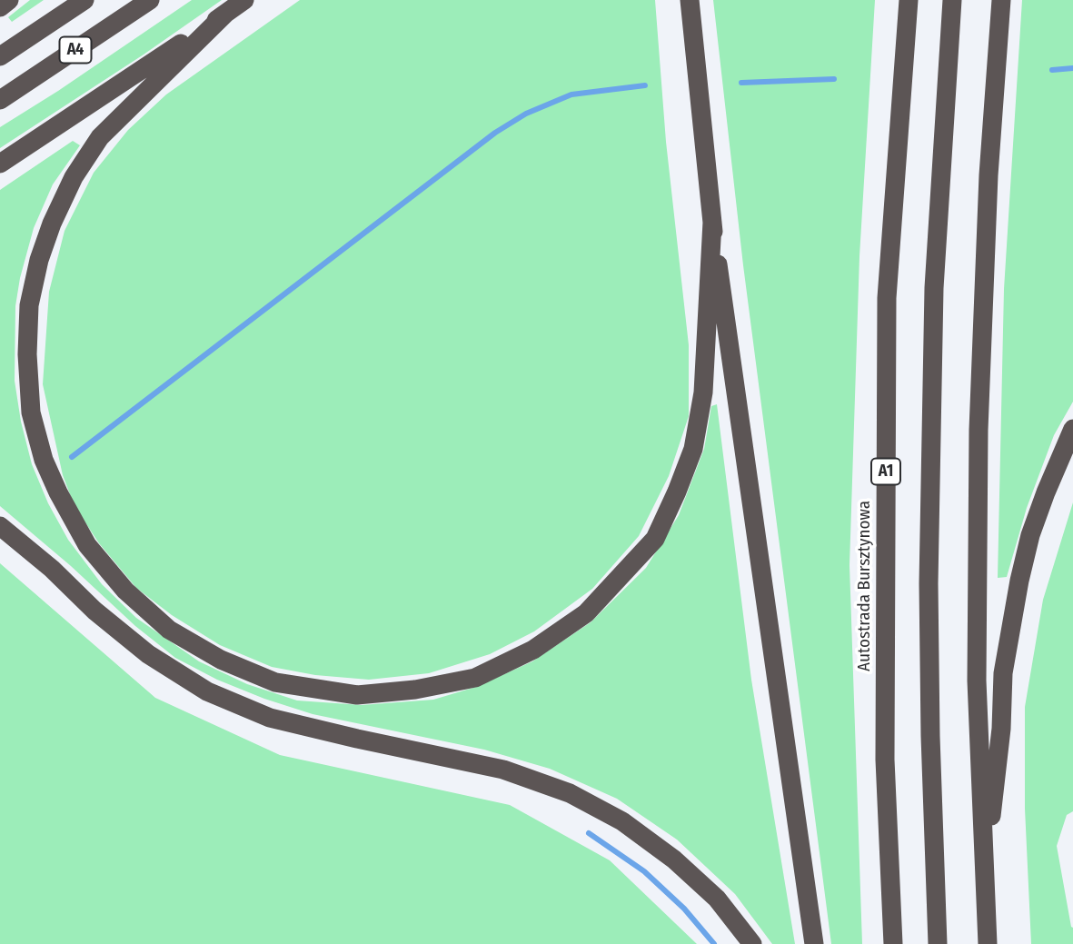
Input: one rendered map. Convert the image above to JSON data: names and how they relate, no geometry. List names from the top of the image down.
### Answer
{
  "streets": {
    "highway": ["A4", "A1", "Autostrada Bursztynowa"]
  }
}
